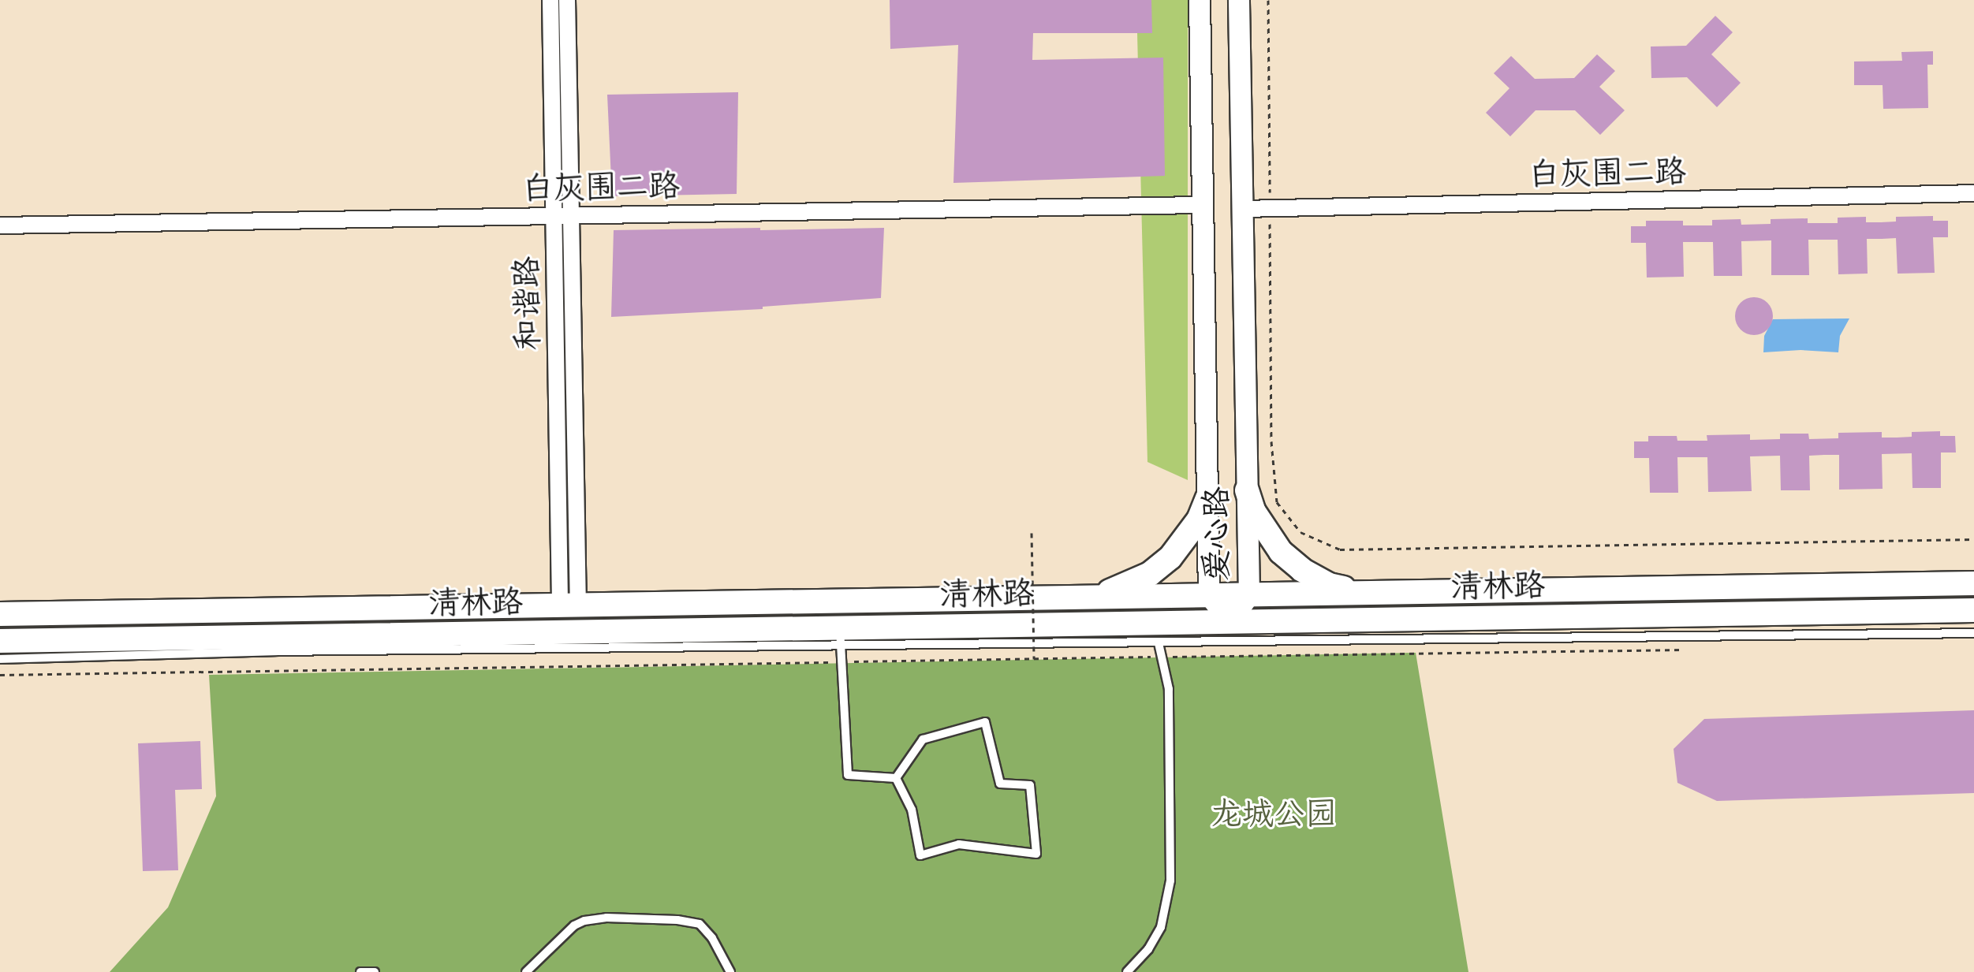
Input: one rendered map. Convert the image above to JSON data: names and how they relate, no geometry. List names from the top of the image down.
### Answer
{
  "streets": {
    "main road": ["清林路"],
    "street": ["白灰围二路", "和谐路", "爱心路"]
  },
  "crossings": [
    ["白灰围二路", "和谐路"],
    ["白灰围二路", "爱心路"],
    ["和谐路", "清林路"],
    ["爱心路", "清林路"]
  ],
  "parks": ["龙城公园"]
}
